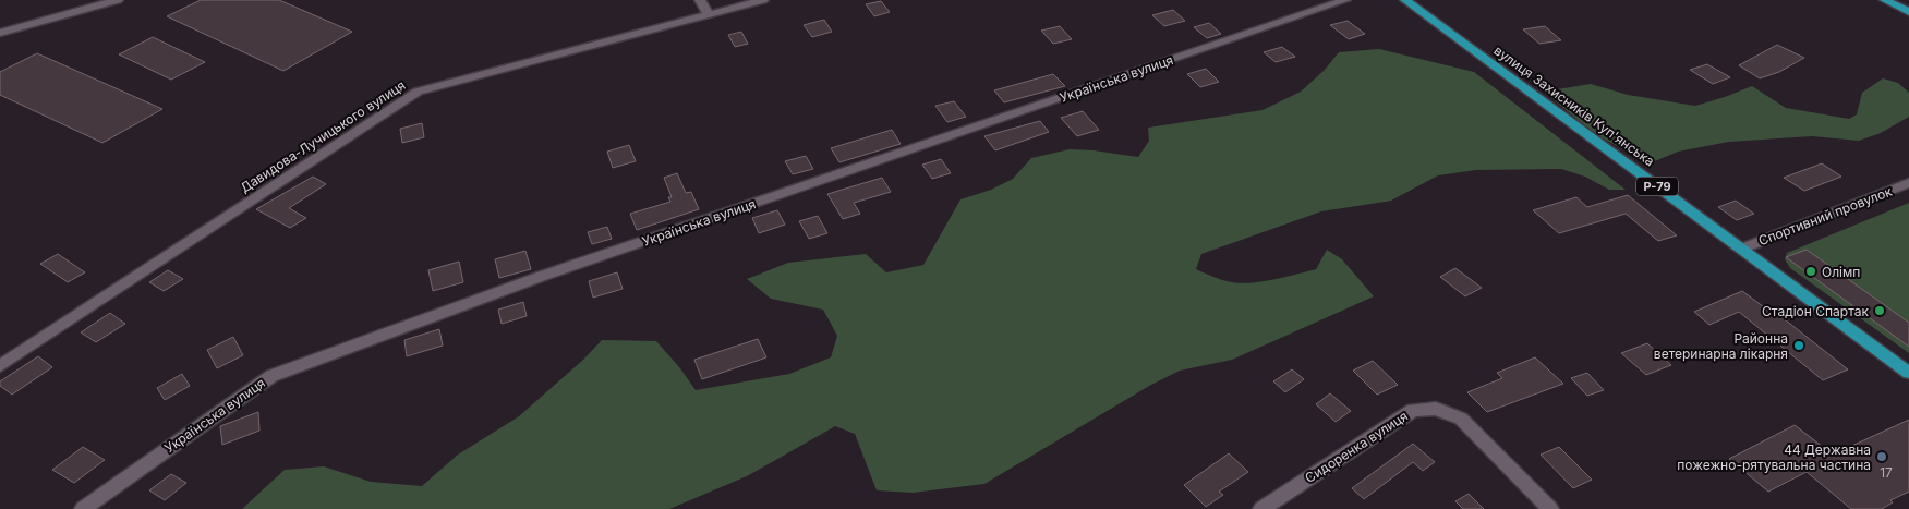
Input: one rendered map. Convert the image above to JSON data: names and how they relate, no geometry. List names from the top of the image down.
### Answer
{
  "streets": {
    "main road": ["вулиця Захисників Куп'янська", "Р-79"],
    "street": [
      "Українська вулиця",
      "Давидова-Лучицького вулиця",
      "Спортивний провулок",
      "Сидоренка вулиця"
    ]
  },
  "crossings": [
    ["вулиця Захисників Куп'янська", "Спортивний провулок"]
  ],
  "places": [
    "Олімп",
    "Стадіон Спартак",
    "Районна ветеринарна лікарня",
    "44 Державна пожежно-рятувальна частина"
  ],
  "house_numbers": ["17"]
}
